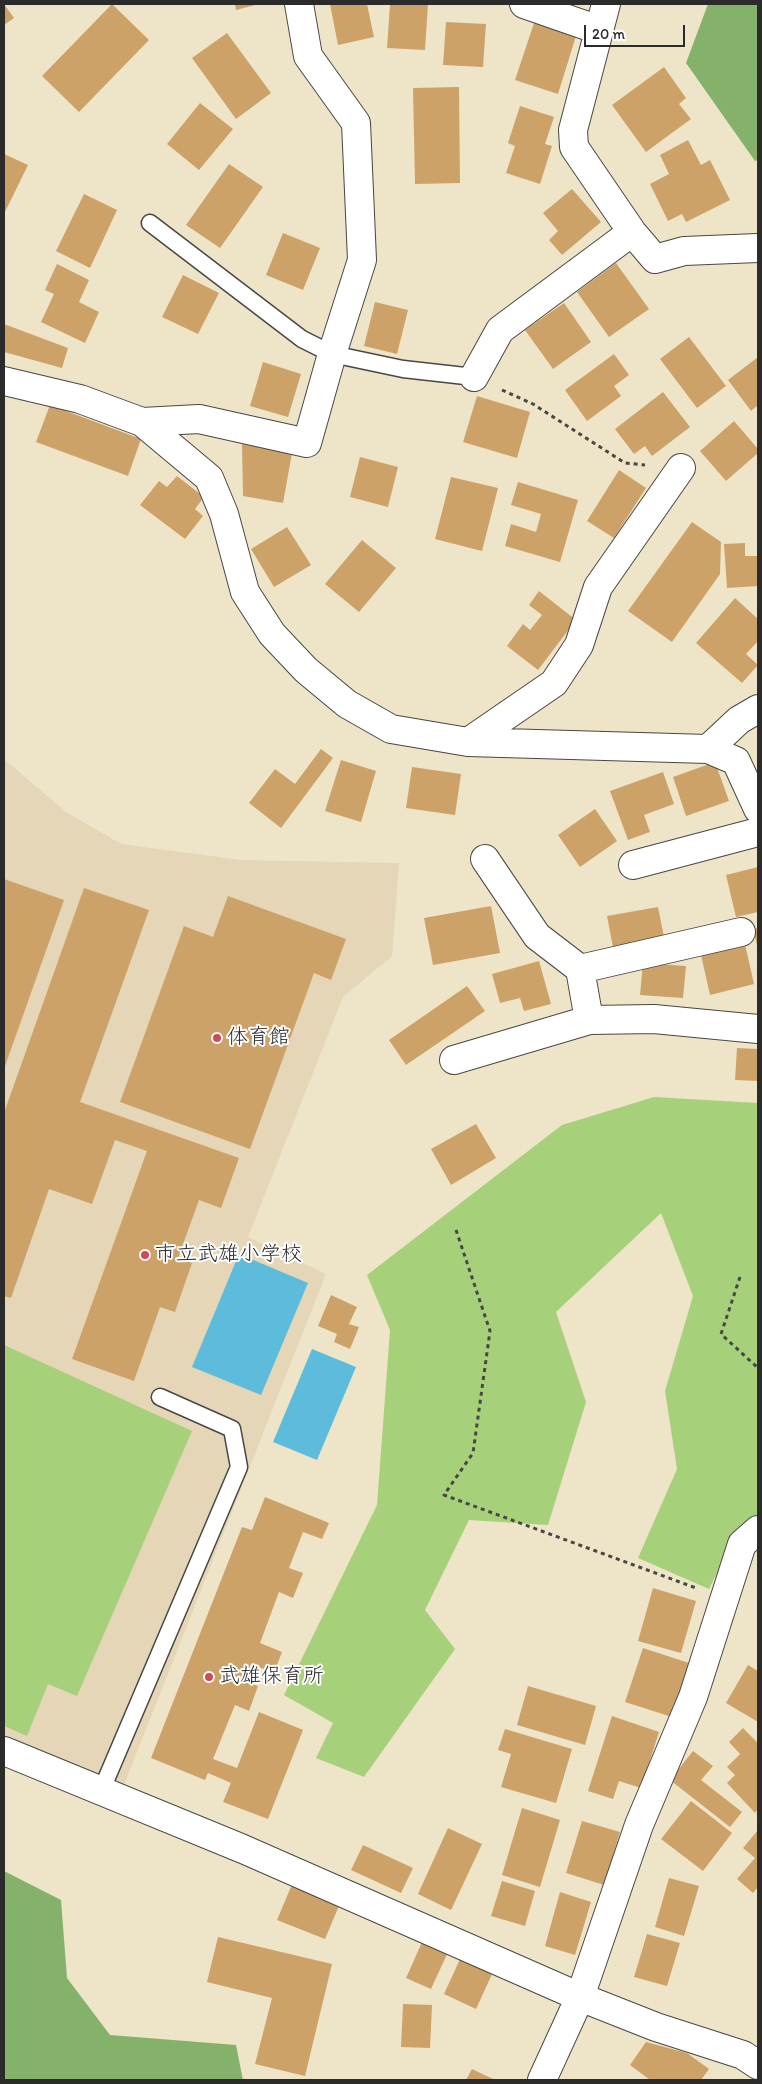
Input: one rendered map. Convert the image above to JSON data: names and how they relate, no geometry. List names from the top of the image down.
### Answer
{
  "places": ["体育館", "市立武雄小学校", "武雄保育所"],
  "scale_bar": "20 m"
}
